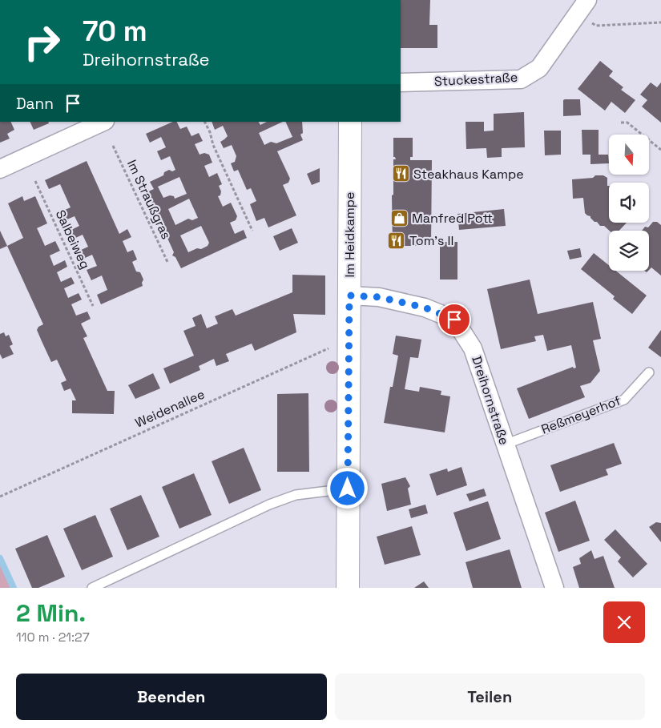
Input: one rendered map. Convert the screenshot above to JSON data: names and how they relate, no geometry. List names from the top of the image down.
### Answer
{
  "streets": {
    "street": ["Stuckestraße", "Im Heidkampe", "Dreihornstraße"],
    "lane": ["Reßmeyerhof"],
    "path": ["Im Straußgras", "Salbeiweg", "Weidenallee"]
  },
  "crossings": [
    ["Im Heidkampe", "Dreihornstraße"],
    ["Im Heidkampe", "Weidenallee"],
    ["Dreihornstraße", "Reßmeyerhof"]
  ],
  "places": {
    "restaurant": ["Steakhaus Kampe", "Tom's II"],
    "shop": ["Manfred Pott"]
  },
  "north": "bottom",
  "page": {
    "turn": ["70 m", "Dreihornstraße"],
    "then": "Dann",
    "heading": ["2 Min.", "110 m · 21:27"],
    "buttons": ["Beenden", "Teilen"]
  }
}
